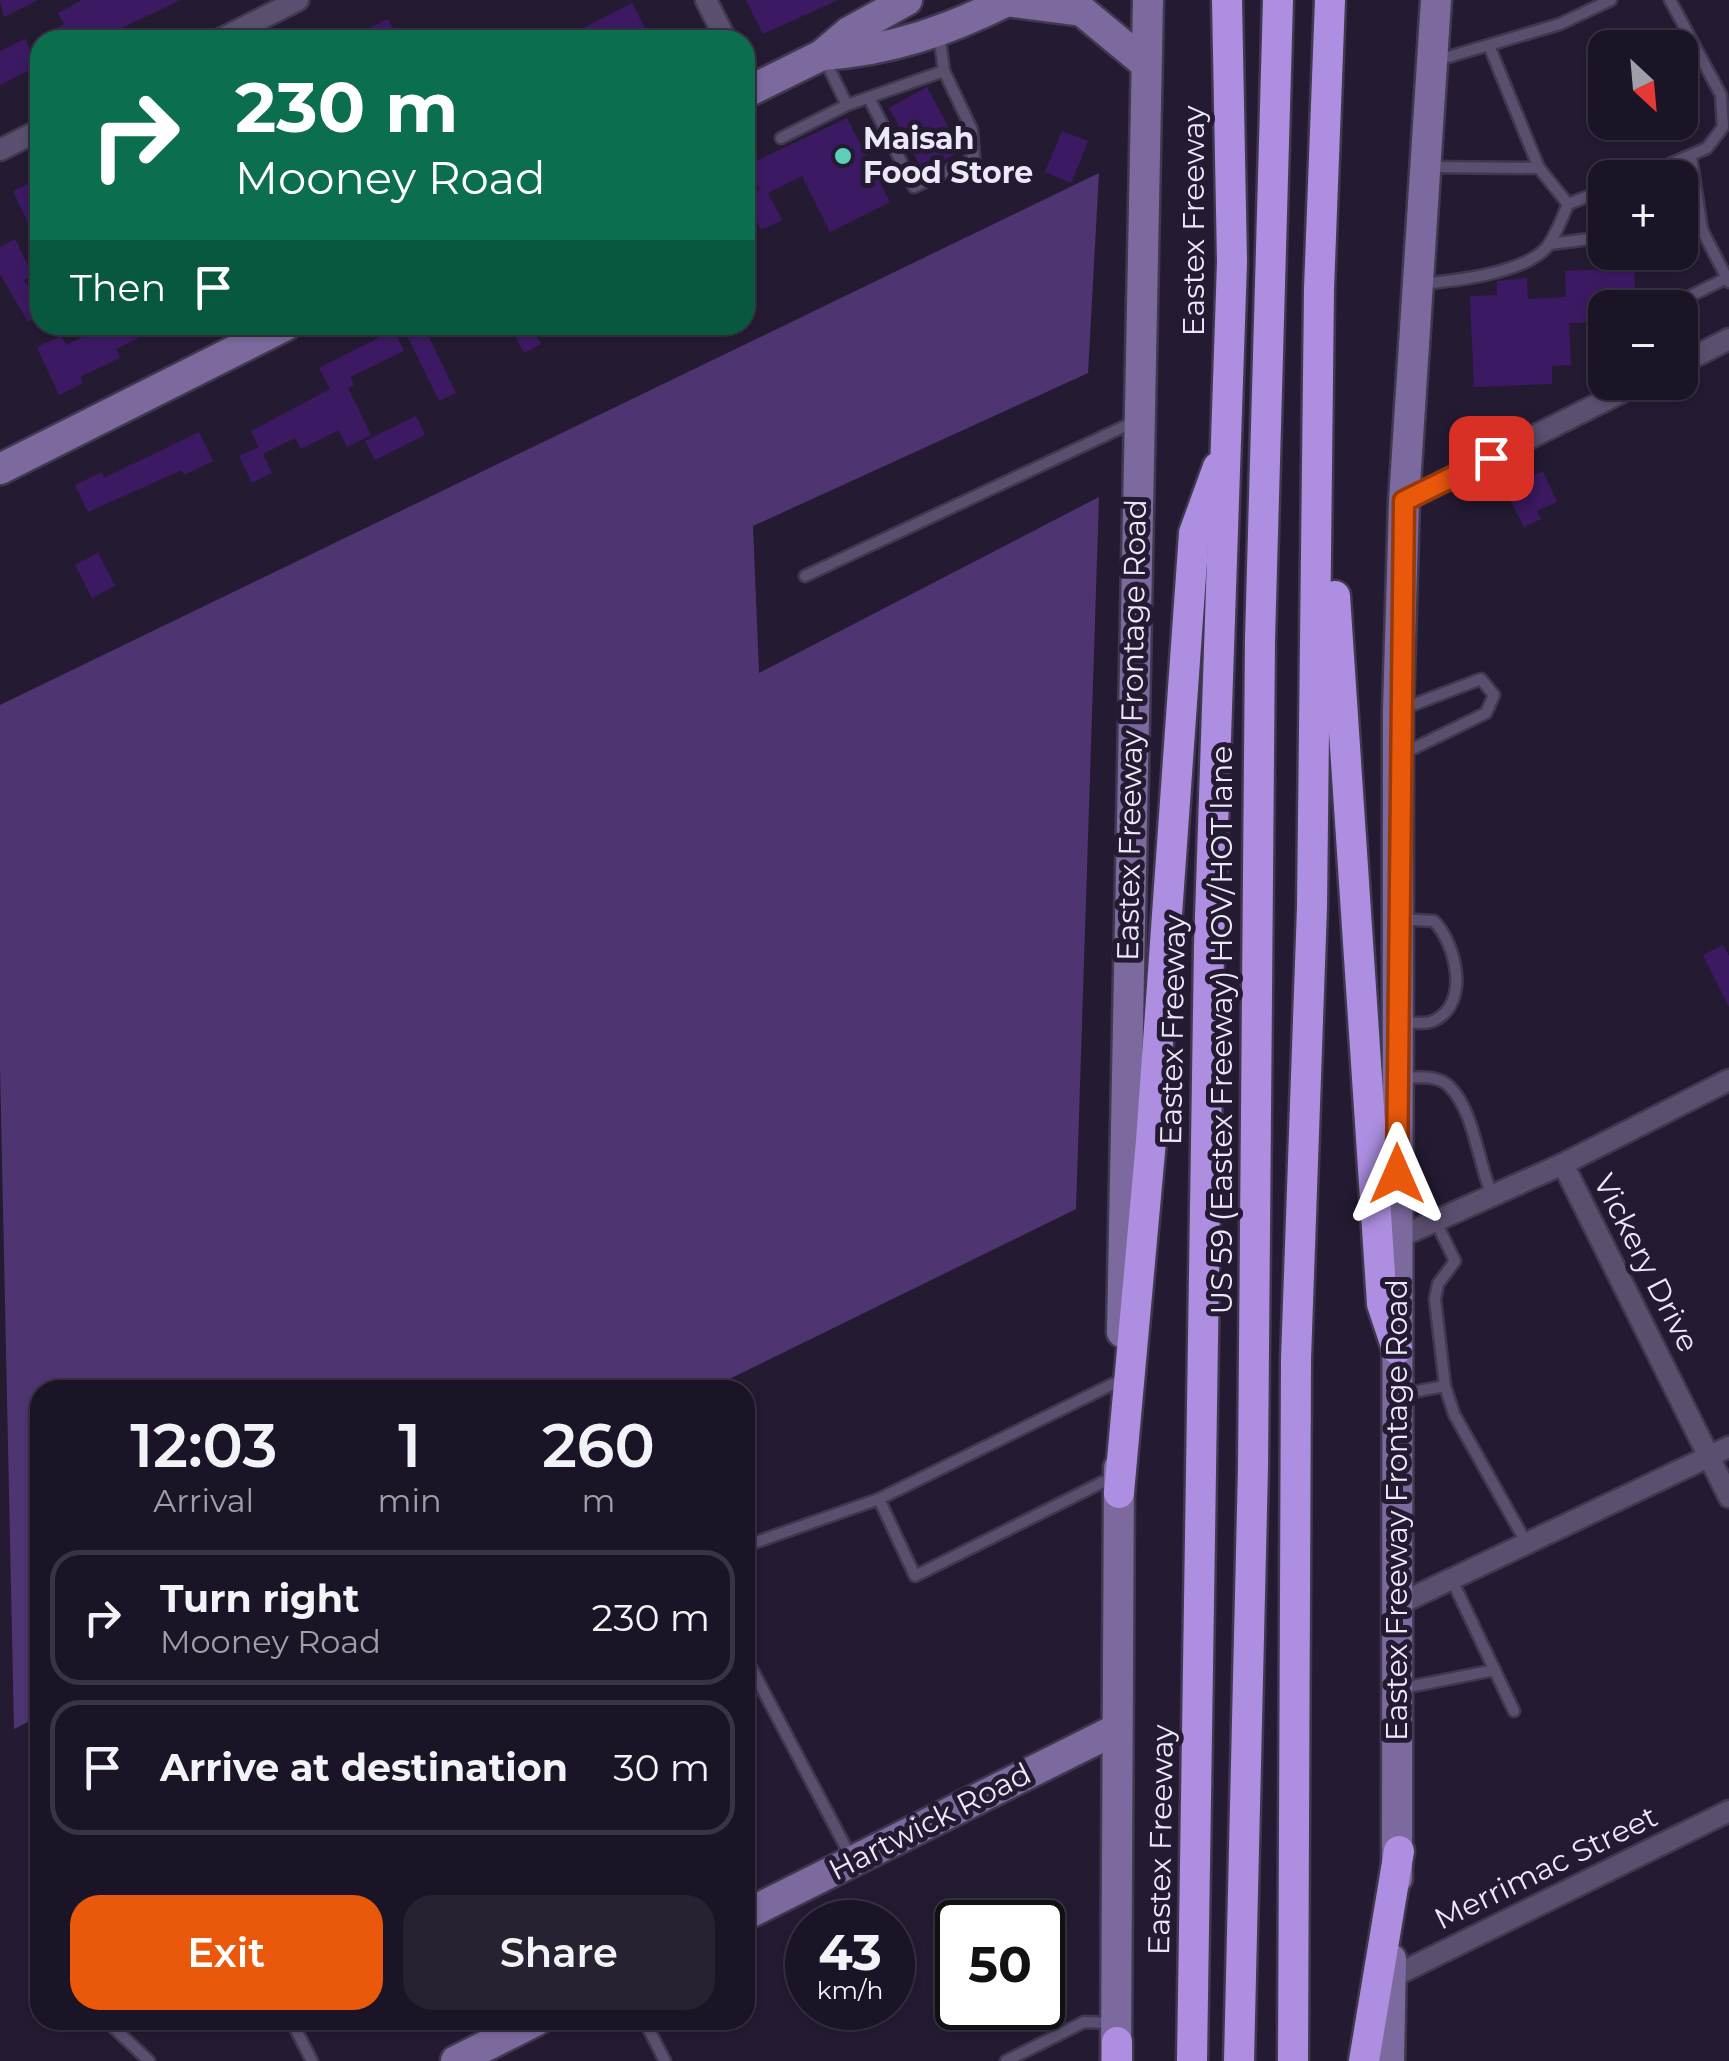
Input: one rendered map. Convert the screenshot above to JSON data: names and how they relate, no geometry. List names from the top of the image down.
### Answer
{
  "streets": {
    "highway": ["Eastex Freeway", "US 59 (Eastex Freeway) HOV/HOT lane"],
    "main road": ["Eastex Freeway Frontage Road", "Hartwick Road"],
    "street": ["Vickery Drive", "Merrimac Street"]
  },
  "crossings": [
    ["Eastex Freeway Frontage Road", "Hartwick Road"],
    ["Eastex Freeway Frontage Road", "Merrimac Street"]
  ],
  "places": ["Maisah Food Store"],
  "north": "bottom right",
  "page": {
    "map_buttons": ["+", "−"],
    "turn": ["230 m", "Mooney Road"],
    "then": "Then",
    "eta": [
      "12:03",
      "Arrival",
      "1",
      "min",
      "260",
      "m"
    ],
    "list": [
      {
        "name": "Turn right",
        "note": "Mooney Road",
        "value": "230 m"
      },
      {
        "name": "Arrive at destination",
        "value": "30 m"
      }
    ],
    "buttons": ["Exit", "Share"],
    "speed": "43 km/h",
    "limit": "50"
  }
}
